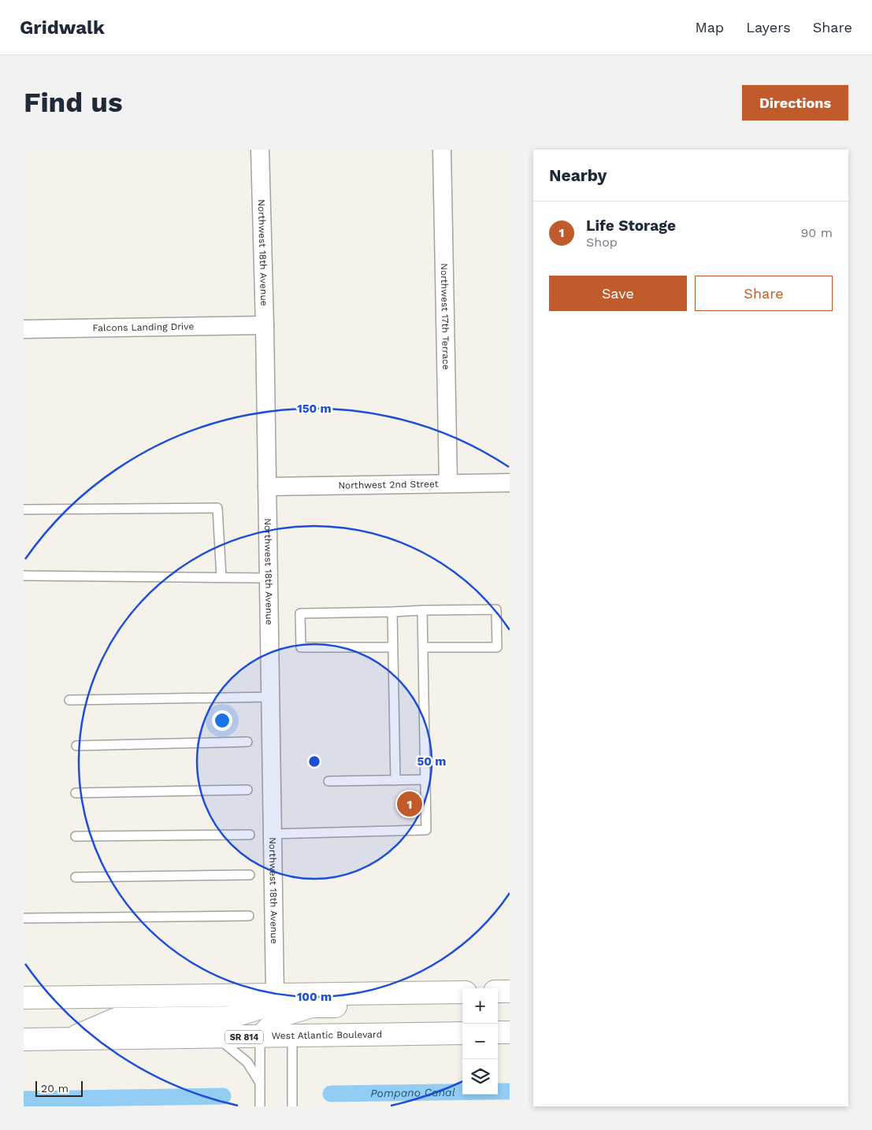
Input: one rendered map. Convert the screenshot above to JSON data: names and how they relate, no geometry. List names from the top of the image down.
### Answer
{
  "streets": {
    "main road": ["West Atlantic Boulevard", "SR 814"],
    "street": [
      "Northwest 18th Avenue",
      "Northwest 17th Terrace",
      "Falcons Landing Drive",
      "Northwest 2nd Street"
    ]
  },
  "crossings": [
    ["Northwest 18th Avenue", "Falcons Landing Drive"],
    ["Northwest 18th Avenue", "Northwest 2nd Street"],
    ["Northwest 17th Terrace", "Northwest 2nd Street"]
  ],
  "water": ["Pompano Canal"],
  "scale_bar": "20 m",
  "page": {
    "header": "Gridwalk",
    "nav": ["Map", "Layers", "Share"],
    "buttons": [
      "Directions",
      ["Save", "Share"]
    ],
    "title": "Find us",
    "heading": "Nearby",
    "list": [
      {
        "mark": "1",
        "name": "Life Storage",
        "note": "Shop",
        "value": "90 m"
      }
    ],
    "pins": "1",
    "map_buttons": ["+", "−"],
    "scale": "20 m"
  },
  "rings": ["150 m", "50 m", "100 m"]
}
